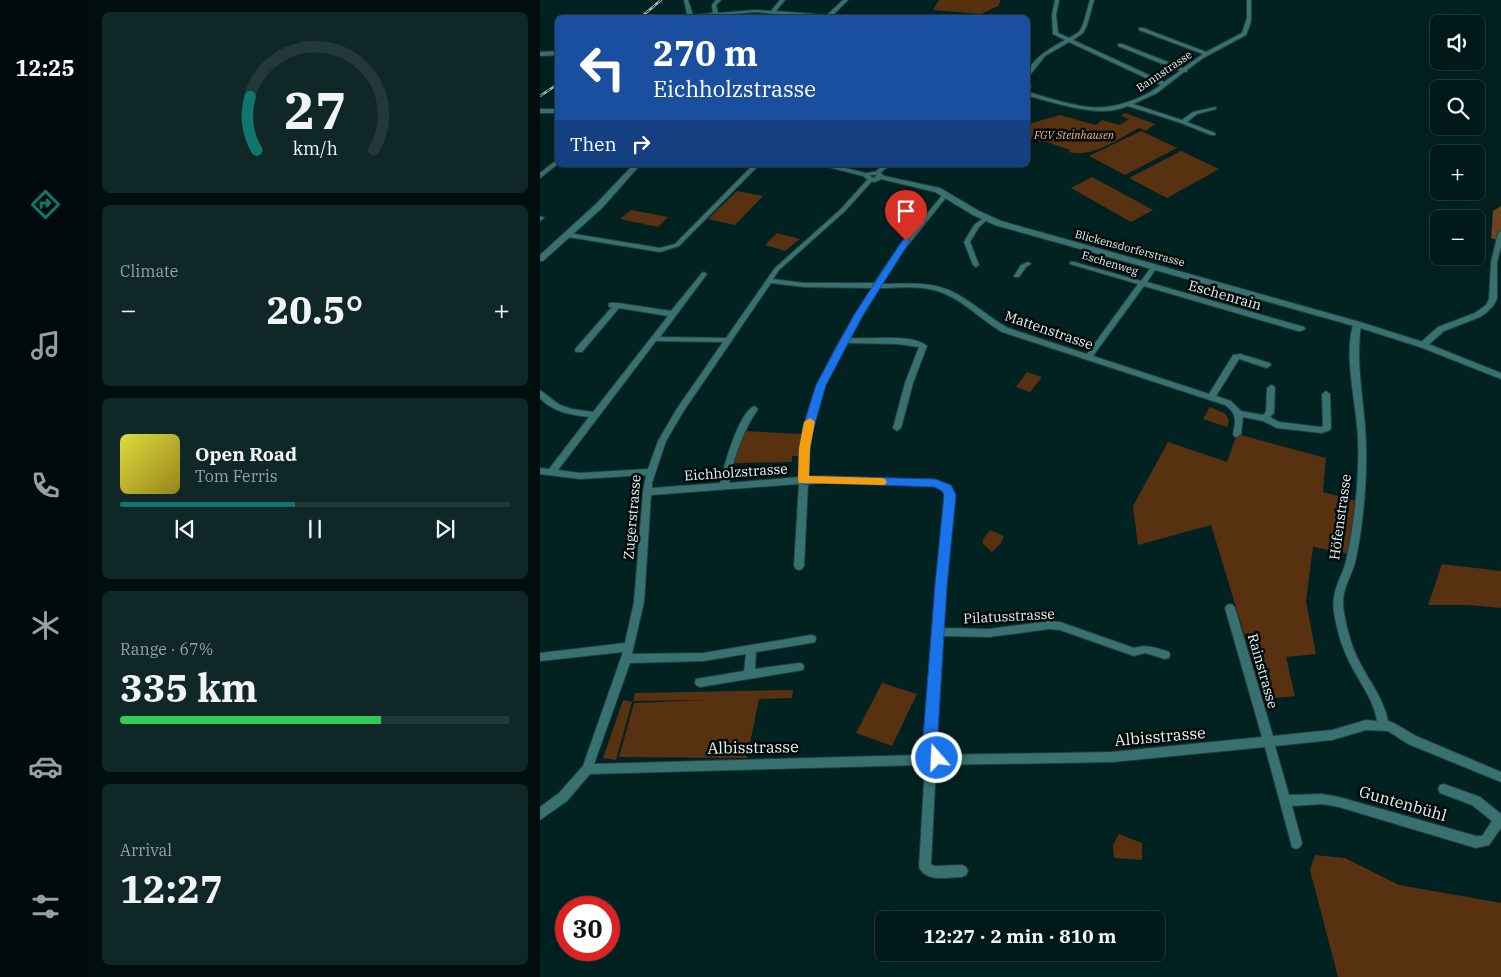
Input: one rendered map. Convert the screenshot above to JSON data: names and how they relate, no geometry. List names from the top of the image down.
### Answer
{
  "streets": {
    "street": [
      "Bannstrasse",
      "Blickensdorferstrasse",
      "Eschenweg",
      "Eschenrain",
      "Mattenstrasse",
      "Eichholzstrasse",
      "Zugerstrasse",
      "Höfenstrasse",
      "Pilatusstrasse",
      "Rainstrasse",
      "Albisstrasse",
      "Guntenbühl"
    ]
  },
  "crossings": [
    ["Blickensdorferstrasse", "Höfenstrasse"],
    ["Eschenweg", "Eschenrain"],
    ["Mattenstrasse", "Zugerstrasse"],
    ["Eichholzstrasse", "Zugerstrasse"],
    ["Eichholzstrasse", "Pilatusstrasse"],
    ["Zugerstrasse", "Albisstrasse"],
    ["Höfenstrasse", "Albisstrasse"],
    ["Rainstrasse", "Albisstrasse"],
    ["Rainstrasse", "Guntenbühl"]
  ],
  "parks": ["FGV Steinhausen"],
  "page": {
    "tabs": "12:25",
    "map_buttons": ["+", "−"],
    "turn": ["270 m", "Eichholzstrasse"],
    "then": "Then",
    "tile": [
      "Climate",
      ["Range · 67%", "335 km"],
      ["Arrival", "12:27"]
    ],
    "heat": ["−", "20.5°", "+"],
    "song": ["Open Road", "Tom Ferris"],
    "limit": "30",
    "trip": "12:27 · 2 min · 810 m",
    "gauge": ["27", "km/h"]
  }
}
